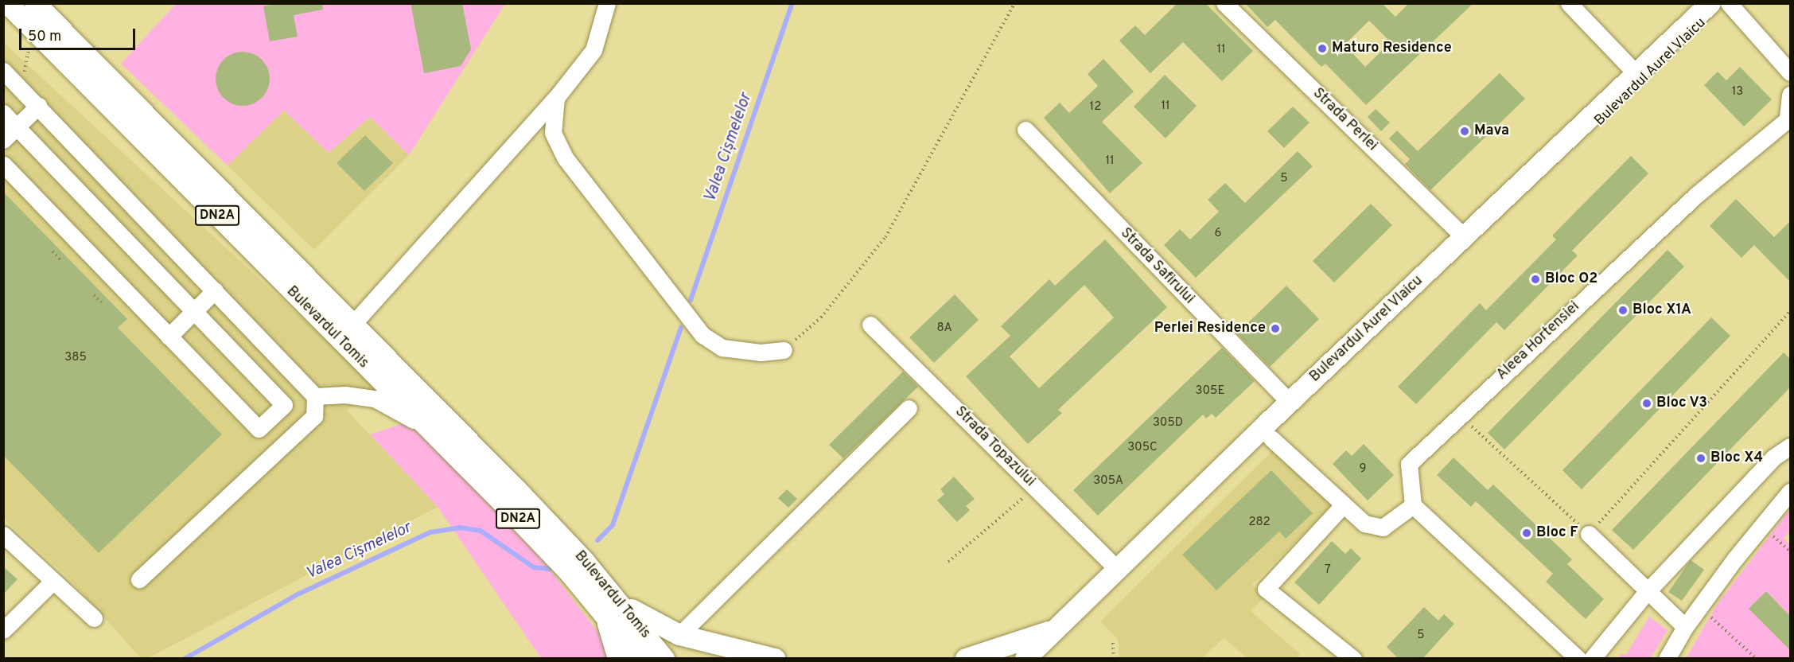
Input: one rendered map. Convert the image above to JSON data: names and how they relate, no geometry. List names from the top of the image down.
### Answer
{
  "streets": {
    "main road": ["Bulevardul Aurel Vlaicu", "DN2A", "Bulevardul Tomis"],
    "street": [
      "Strada Perlei",
      "Strada Safirului",
      "Aleea Hortensiei",
      "Strada Topazului"
    ]
  },
  "crossings": [
    ["Bulevardul Aurel Vlaicu", "Strada Perlei"],
    ["Bulevardul Aurel Vlaicu", "Strada Safirului"],
    ["Bulevardul Aurel Vlaicu", "Strada Topazului"]
  ],
  "water": ["Valea Cișmelelor"],
  "places": [
    "Maturo Residence",
    "Mava",
    "Bloc O2",
    "Bloc X1A",
    "Perlei Residence",
    "Bloc V3",
    "Bloc X4",
    "Bloc F"
  ],
  "house_numbers": [
    "11",
    "13",
    "11",
    "12",
    "11",
    "5",
    "6",
    "8A",
    "385",
    "305E",
    "305D",
    "305C",
    "9",
    "305A",
    "282",
    "7",
    "5"
  ],
  "scale_bar": "50 m"
}
